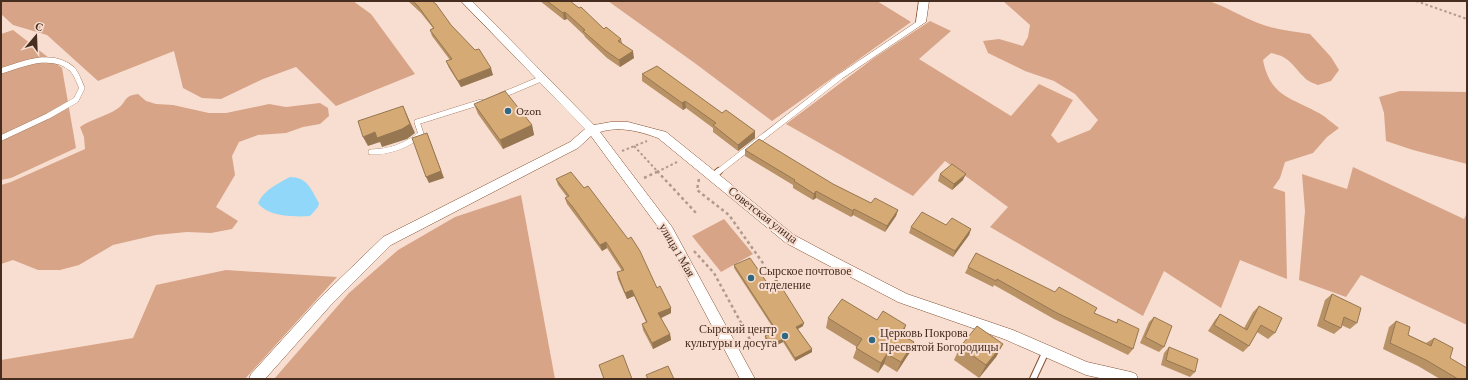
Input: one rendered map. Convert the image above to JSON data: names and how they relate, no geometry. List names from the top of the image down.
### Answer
{
  "streets": {
    "street": ["Советская улица", "улица 1 Мая"]
  },
  "crossings": [
    ["Советская улица", "улица 1 Мая"]
  ],
  "places": [
    "Ozon",
    "Сырское почтовое отделение",
    "Сырский центр культуры и досуга",
    "Церковь Покрова Пресвятой Богородицы"
  ],
  "north": "top"
}
